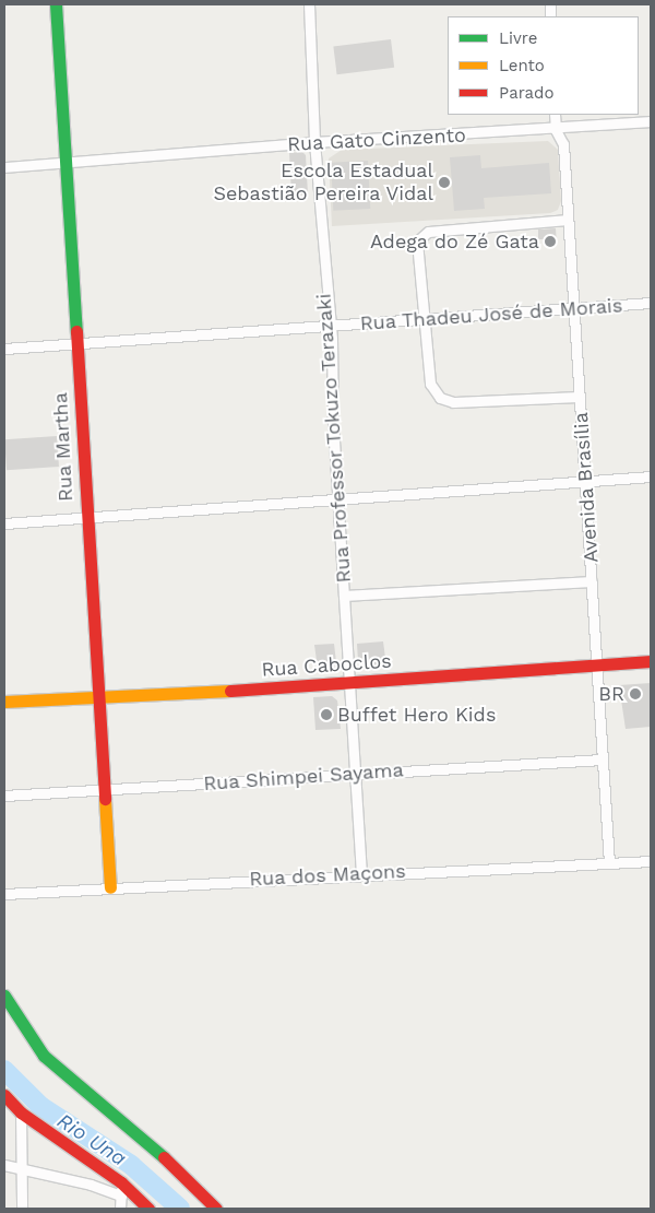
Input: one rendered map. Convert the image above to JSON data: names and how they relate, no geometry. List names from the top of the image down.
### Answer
{
  "streets": {
    "main road": ["Rua Martha", "Rua Caboclos"],
    "street": [
      "Rua Gato Cinzento",
      "Rua Thadeu José de Morais",
      "Rua Professor Tokuzo Terazaki",
      "Avenida Brasília",
      "Rua Shimpei Sayama",
      "Rua dos Maçons"
    ]
  },
  "crossings": [
    ["Rua Gato Cinzento", "Rua Professor Tokuzo Terazaki"],
    ["Rua Gato Cinzento", "Rua Martha"],
    ["Rua Gato Cinzento", "Avenida Brasília"],
    ["Rua Thadeu José de Morais", "Rua Professor Tokuzo Terazaki"],
    ["Rua Thadeu José de Morais", "Rua Martha"],
    ["Rua Thadeu José de Morais", "Avenida Brasília"],
    ["Rua Professor Tokuzo Terazaki", "Rua Caboclos"],
    ["Rua Professor Tokuzo Terazaki", "Rua Shimpei Sayama"],
    ["Rua Professor Tokuzo Terazaki", "Rua dos Maçons"],
    ["Rua Martha", "Rua Caboclos"],
    ["Rua Martha", "Rua Shimpei Sayama"],
    ["Rua Martha", "Rua dos Maçons"],
    ["Avenida Brasília", "Rua Caboclos"],
    ["Avenida Brasília", "Rua Shimpei Sayama"],
    ["Avenida Brasília", "Rua dos Maçons"]
  ],
  "water": ["Rio Una"],
  "places": [
    "Escola Estadual Sebastião Pereira Vidal",
    "Adega do Zé Gata",
    "BR",
    "Buffet Hero Kids"
  ],
  "legend": ["Livre", "Lento", "Parado"]
}
